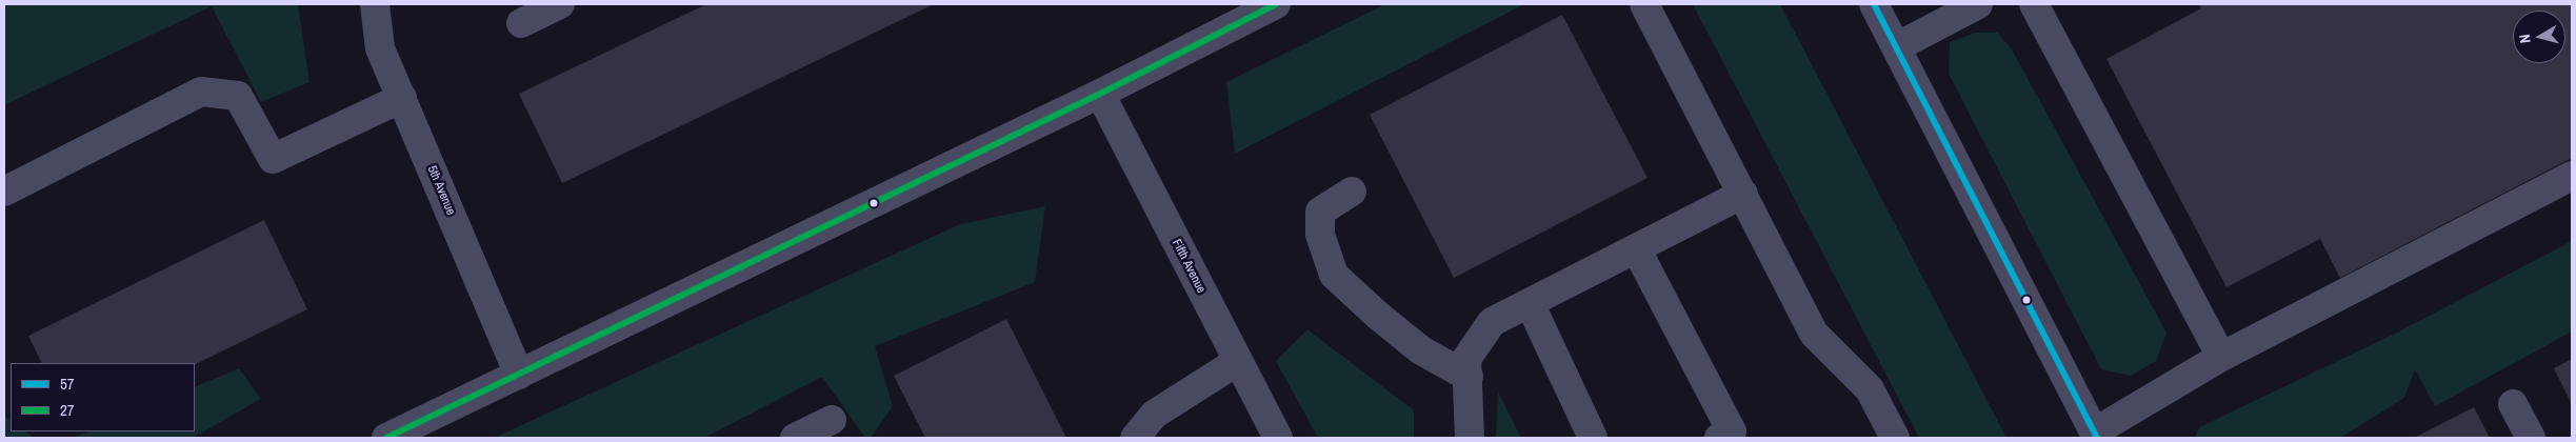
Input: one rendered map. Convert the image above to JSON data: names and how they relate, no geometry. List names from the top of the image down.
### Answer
{
  "streets": {
    "street": ["5th Avenue", "Fifth Avenue"]
  },
  "lines": ["transit line 57", "transit line 27"],
  "legend": ["57", "27"],
  "north": "left"
}
